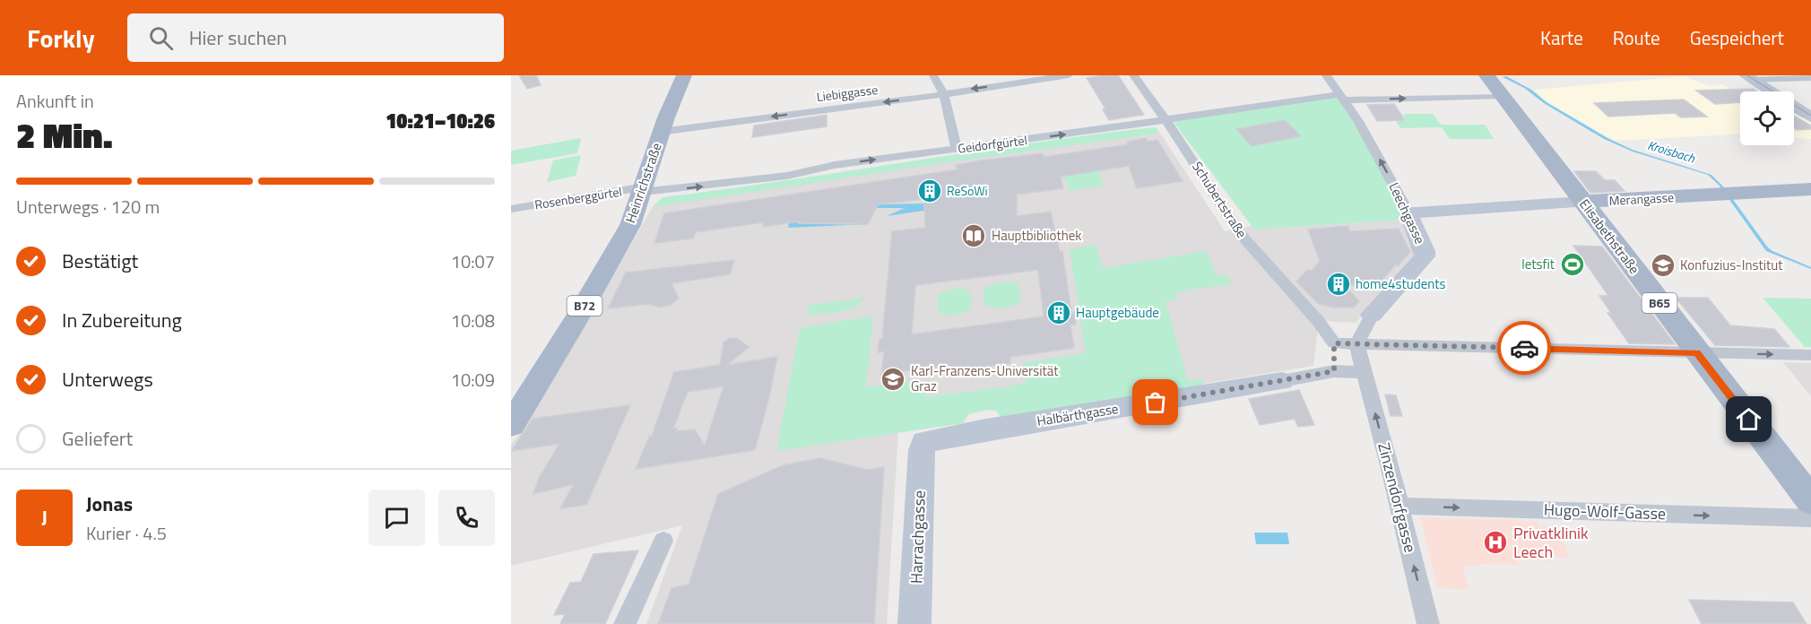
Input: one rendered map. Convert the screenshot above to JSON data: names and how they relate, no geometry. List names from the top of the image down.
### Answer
{
  "streets": {
    "main road": [
      "Heinrichstraße",
      "Merangasse",
      "Elisabethstraße",
      "B65",
      "B72"
    ],
    "street": [
      "Liebiggasse",
      "Geidorfgürtel",
      "Rosenberggürtel",
      "Schubertstraße",
      "Leechgasse",
      "Halbärthgasse",
      "Zinzendorfgasse",
      "Hugo-Wolf-Gasse",
      "Harrachgasse"
    ]
  },
  "crossings": [
    ["Liebiggasse", "Heinrichstraße"],
    ["Geidorfgürtel", "Heinrichstraße"],
    ["Geidorfgürtel", "Rosenberggürtel"],
    ["Geidorfgürtel", "Schubertstraße"],
    ["Geidorfgürtel", "Leechgasse"],
    ["Geidorfgürtel", "Elisabethstraße"],
    ["Heinrichstraße", "Rosenberggürtel"],
    ["Merangasse", "Leechgasse"],
    ["Merangasse", "Elisabethstraße"],
    ["Leechgasse", "Zinzendorfgasse"],
    ["Halbärthgasse", "Zinzendorfgasse"],
    ["Halbärthgasse", "Harrachgasse"],
    ["Zinzendorfgasse", "Hugo-Wolf-Gasse"]
  ],
  "one_way": [
    "Liebiggasse",
    "Geidorfgürtel",
    "Leechgasse",
    "Zinzendorfgasse",
    "Hugo-Wolf-Gasse"
  ],
  "water": ["Kroisbach"],
  "places": {
    "building": ["ReSoWi", "home4students", "Hauptgebäude"],
    "library": ["Hauptbibliothek"],
    "sports": ["letsfit"],
    "school or university": ["Konfuzius-Institut", "Karl-Franzens-Universität Graz"],
    "hospital": ["Privatklinik Leech"]
  },
  "page": {
    "header": "Forkly",
    "search": "Hier suchen",
    "nav": ["Karte", "Route", "Gespeichert"],
    "heading": ["2 Min.", "Ankunft in", "10:21–10:26"],
    "panel": ["Jonas", "Kurier · 4.5"],
    "bar": "Unterwegs · 120 m",
    "list": [
      ["Bestätigt", "10:07"],
      ["In Zubereitung", "10:08"],
      ["Unterwegs", "10:09"],
      "Geliefert"
    ],
    "round": "J"
  }
}
